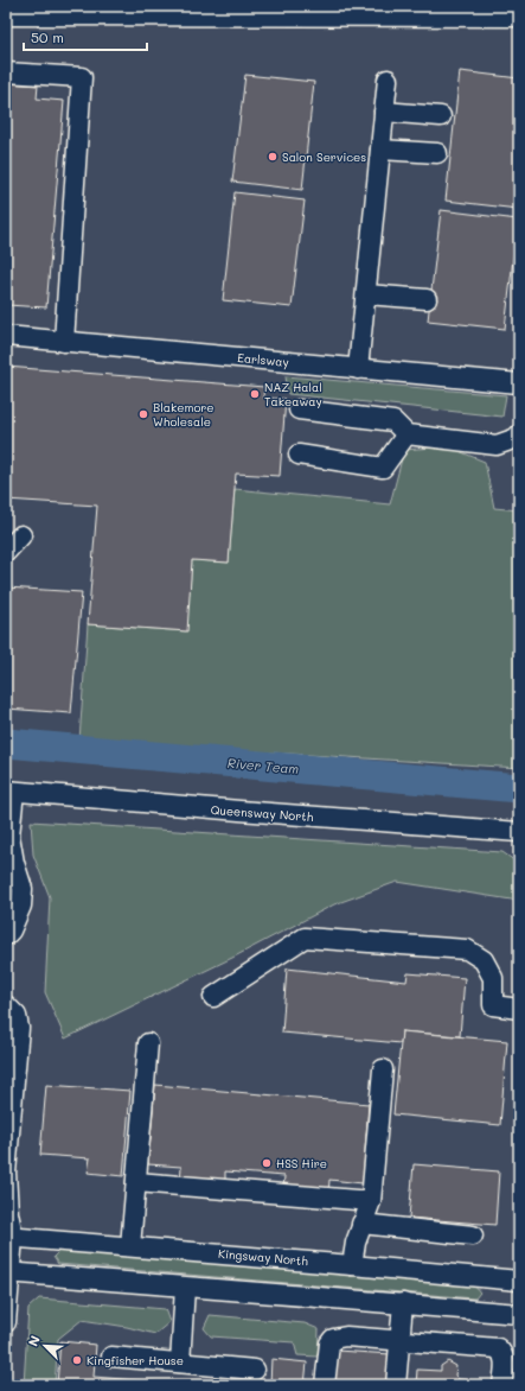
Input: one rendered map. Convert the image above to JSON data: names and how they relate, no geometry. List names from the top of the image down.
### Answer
{
  "streets": {
    "street": ["Earlsway", "Queensway North", "Kingsway North"]
  },
  "water": ["River Team"],
  "places": [
    "Salon Services",
    "NAZ Halal Takeaway",
    "Blakemore Wholesale",
    "HSS Hire",
    "Kingfisher House"
  ],
  "scale_bar": "50 m",
  "north": "top left"
}
